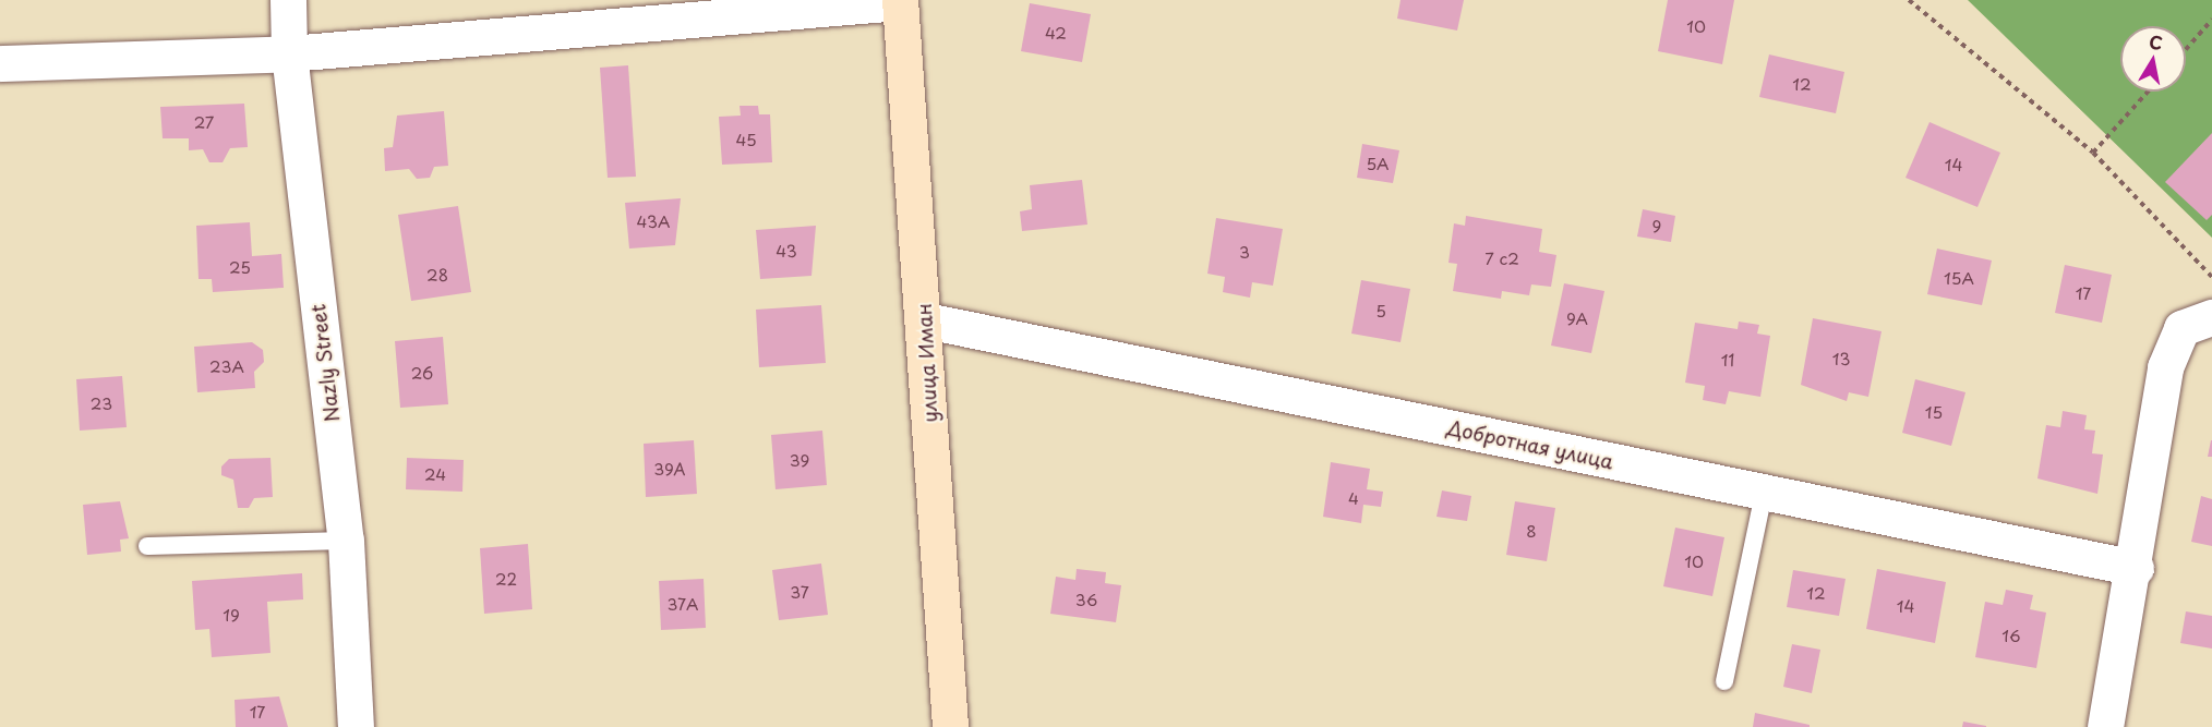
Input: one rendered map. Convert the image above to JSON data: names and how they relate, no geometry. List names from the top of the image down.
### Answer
{
  "streets": {
    "street": ["Nazly Street", "улица Иман", "Добротная улица"]
  },
  "crossings": [
    ["улица Иман", "Добротная улица"]
  ],
  "house_numbers": [
    "10",
    "42",
    "12",
    "27",
    "45",
    "5А",
    "14",
    "43А",
    "9",
    "43",
    "3",
    "7 с2",
    "25",
    "28",
    "15А",
    "17",
    "5",
    "9А",
    "13",
    "11",
    "23А",
    "26",
    "23",
    "15",
    "39",
    "39A",
    "24",
    "4",
    "8",
    "10",
    "22",
    "37",
    "12",
    "36",
    "37А",
    "14",
    "19",
    "16",
    "17"
  ],
  "north": "top"
}
